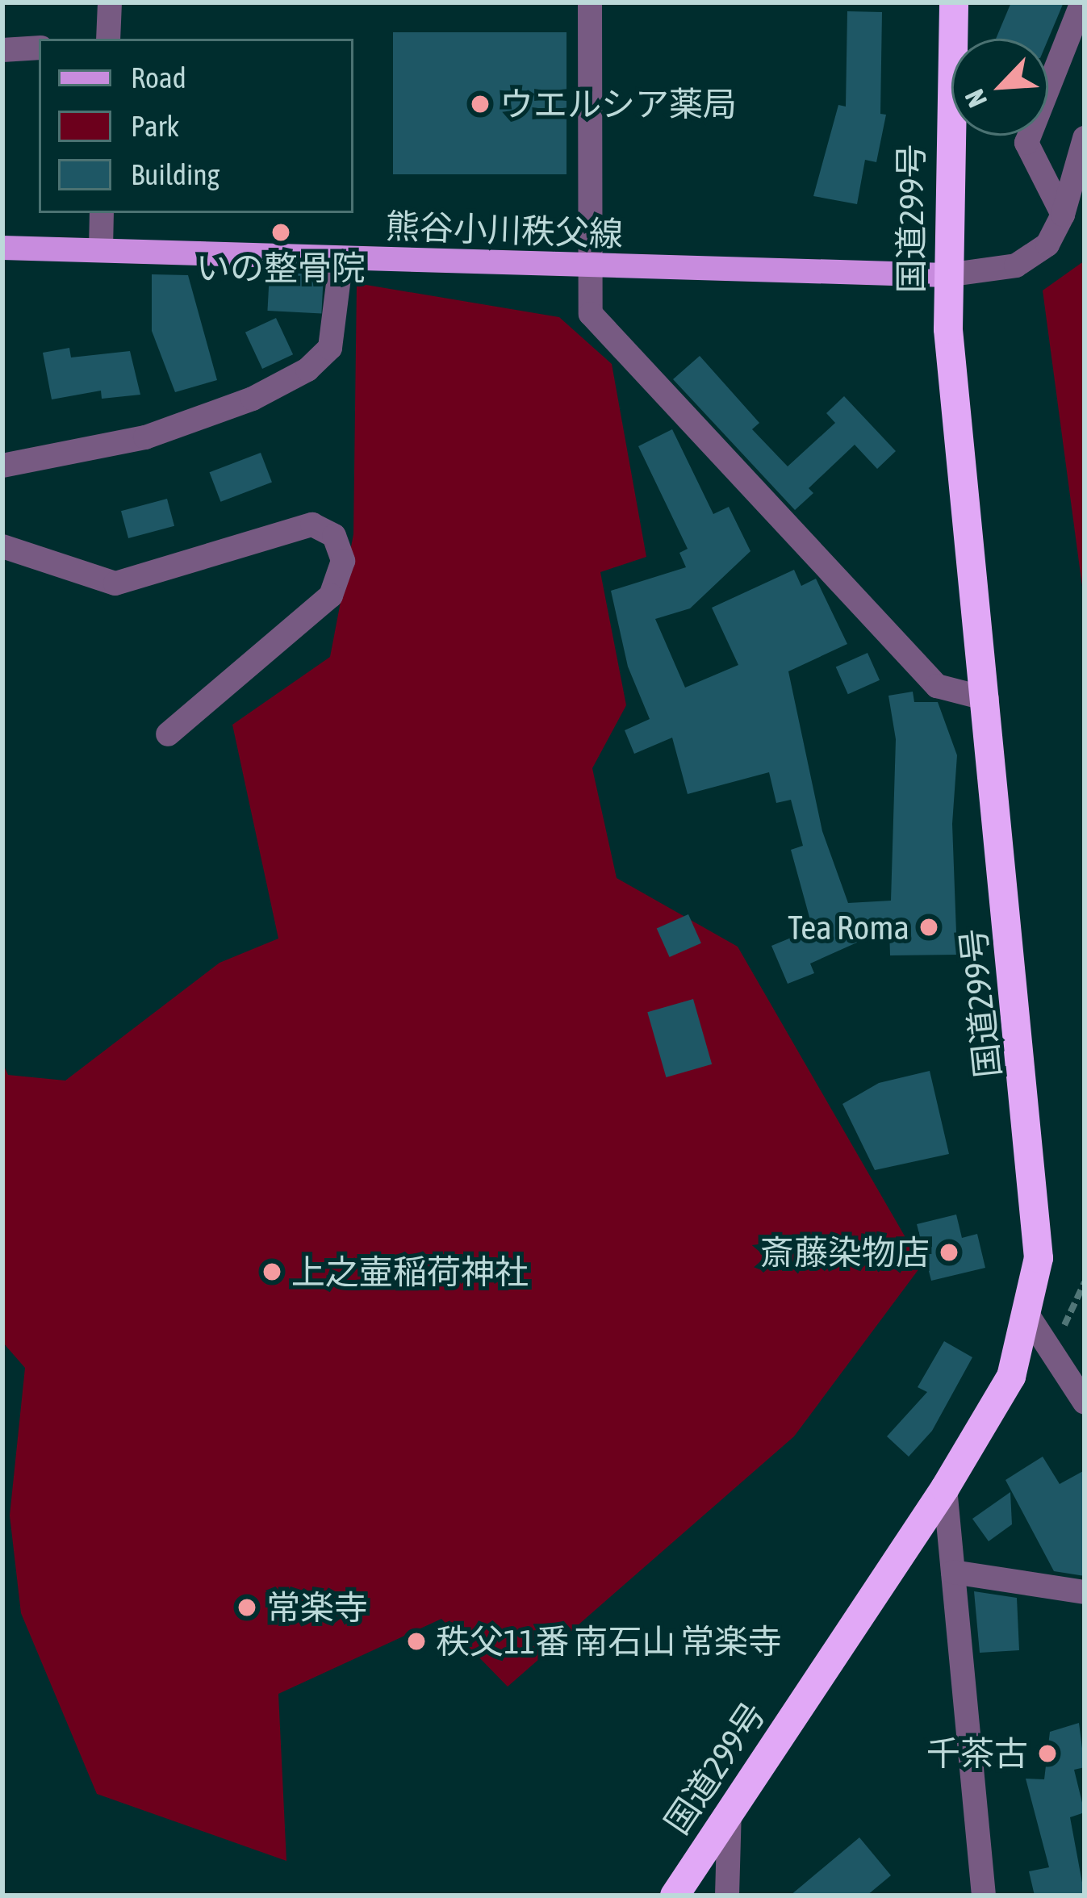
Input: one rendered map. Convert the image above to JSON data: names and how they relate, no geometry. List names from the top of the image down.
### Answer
{
  "streets": {
    "highway": ["国道299号"],
    "main road": ["熊谷小川秩父線"]
  },
  "crossings": [
    ["国道299号", "熊谷小川秩父線"]
  ],
  "places": [
    "ウエルシア薬局",
    "いの整骨院",
    "Tea Roma",
    "斎藤染物店",
    "上之壷稲荷神社",
    "常楽寺",
    "秩父11番 南石山 常楽寺",
    "千茶古"
  ],
  "legend": ["Road", "Park", "Building"],
  "north": "bottom left"
}
